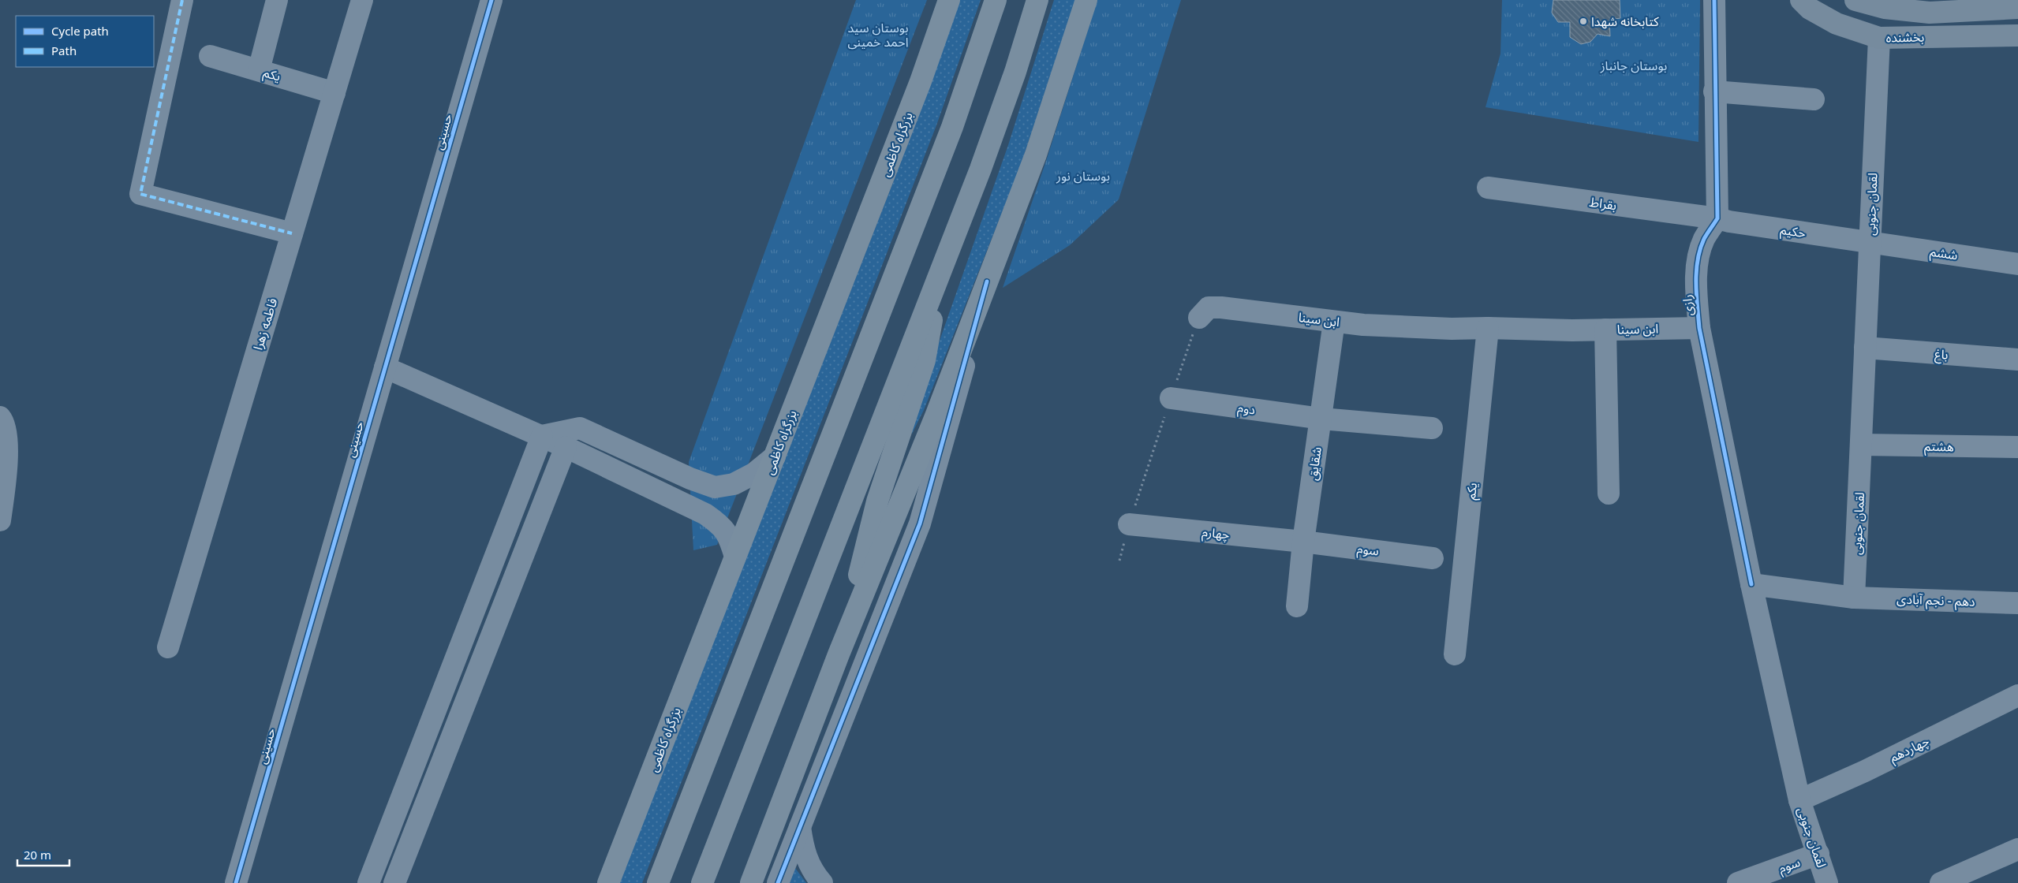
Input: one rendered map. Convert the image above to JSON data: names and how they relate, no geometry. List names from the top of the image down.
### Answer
{
  "streets": {
    "highway": ["بزرگراه کاظمی"],
    "main road": ["بخشنده"],
    "street": [
      "یکم",
      "حسینی",
      "بقراط",
      "لقمان جنوبی",
      "حکیم",
      "ششم",
      "رازی",
      "ابن سینا",
      "فاطمه زهرا",
      "باغ",
      "دوم",
      "هشتم",
      "شقایق",
      "چهارم",
      "سوم",
      "دهم - نجم آبادی",
      "چهاردهم"
    ]
  },
  "crossings": [
    ["بخشنده", "لقمان جنوبی"],
    ["یکم", "ابن سینا"],
    ["یکم", "فاطمه زهرا"],
    ["بقراط", "حکیم"],
    ["بقراط", "رازی"],
    ["لقمان جنوبی", "حکیم"],
    ["لقمان جنوبی", "ششم"],
    ["لقمان جنوبی", "رازی"],
    ["لقمان جنوبی", "باغ"],
    ["لقمان جنوبی", "هشتم"],
    ["لقمان جنوبی", "سوم"],
    ["لقمان جنوبی", "دهم - نجم آبادی"],
    ["لقمان جنوبی", "چهاردهم"],
    ["حکیم", "ششم"],
    ["حکیم", "رازی"],
    ["رازی", "ابن سینا"],
    ["ابن سینا", "شقایق"],
    ["دوم", "شقایق"],
    ["شقایق", "چهارم"],
    ["شقایق", "سوم"],
    ["چهارم", "سوم"]
  ],
  "parks": ["بوستان سید احمد خمینی", "بوستان جانباز", "بوستان نور"],
  "places": ["کتابخانه شهدا"],
  "legend": ["Cycle path", "Path"],
  "scale_bar": "20 m"
}
